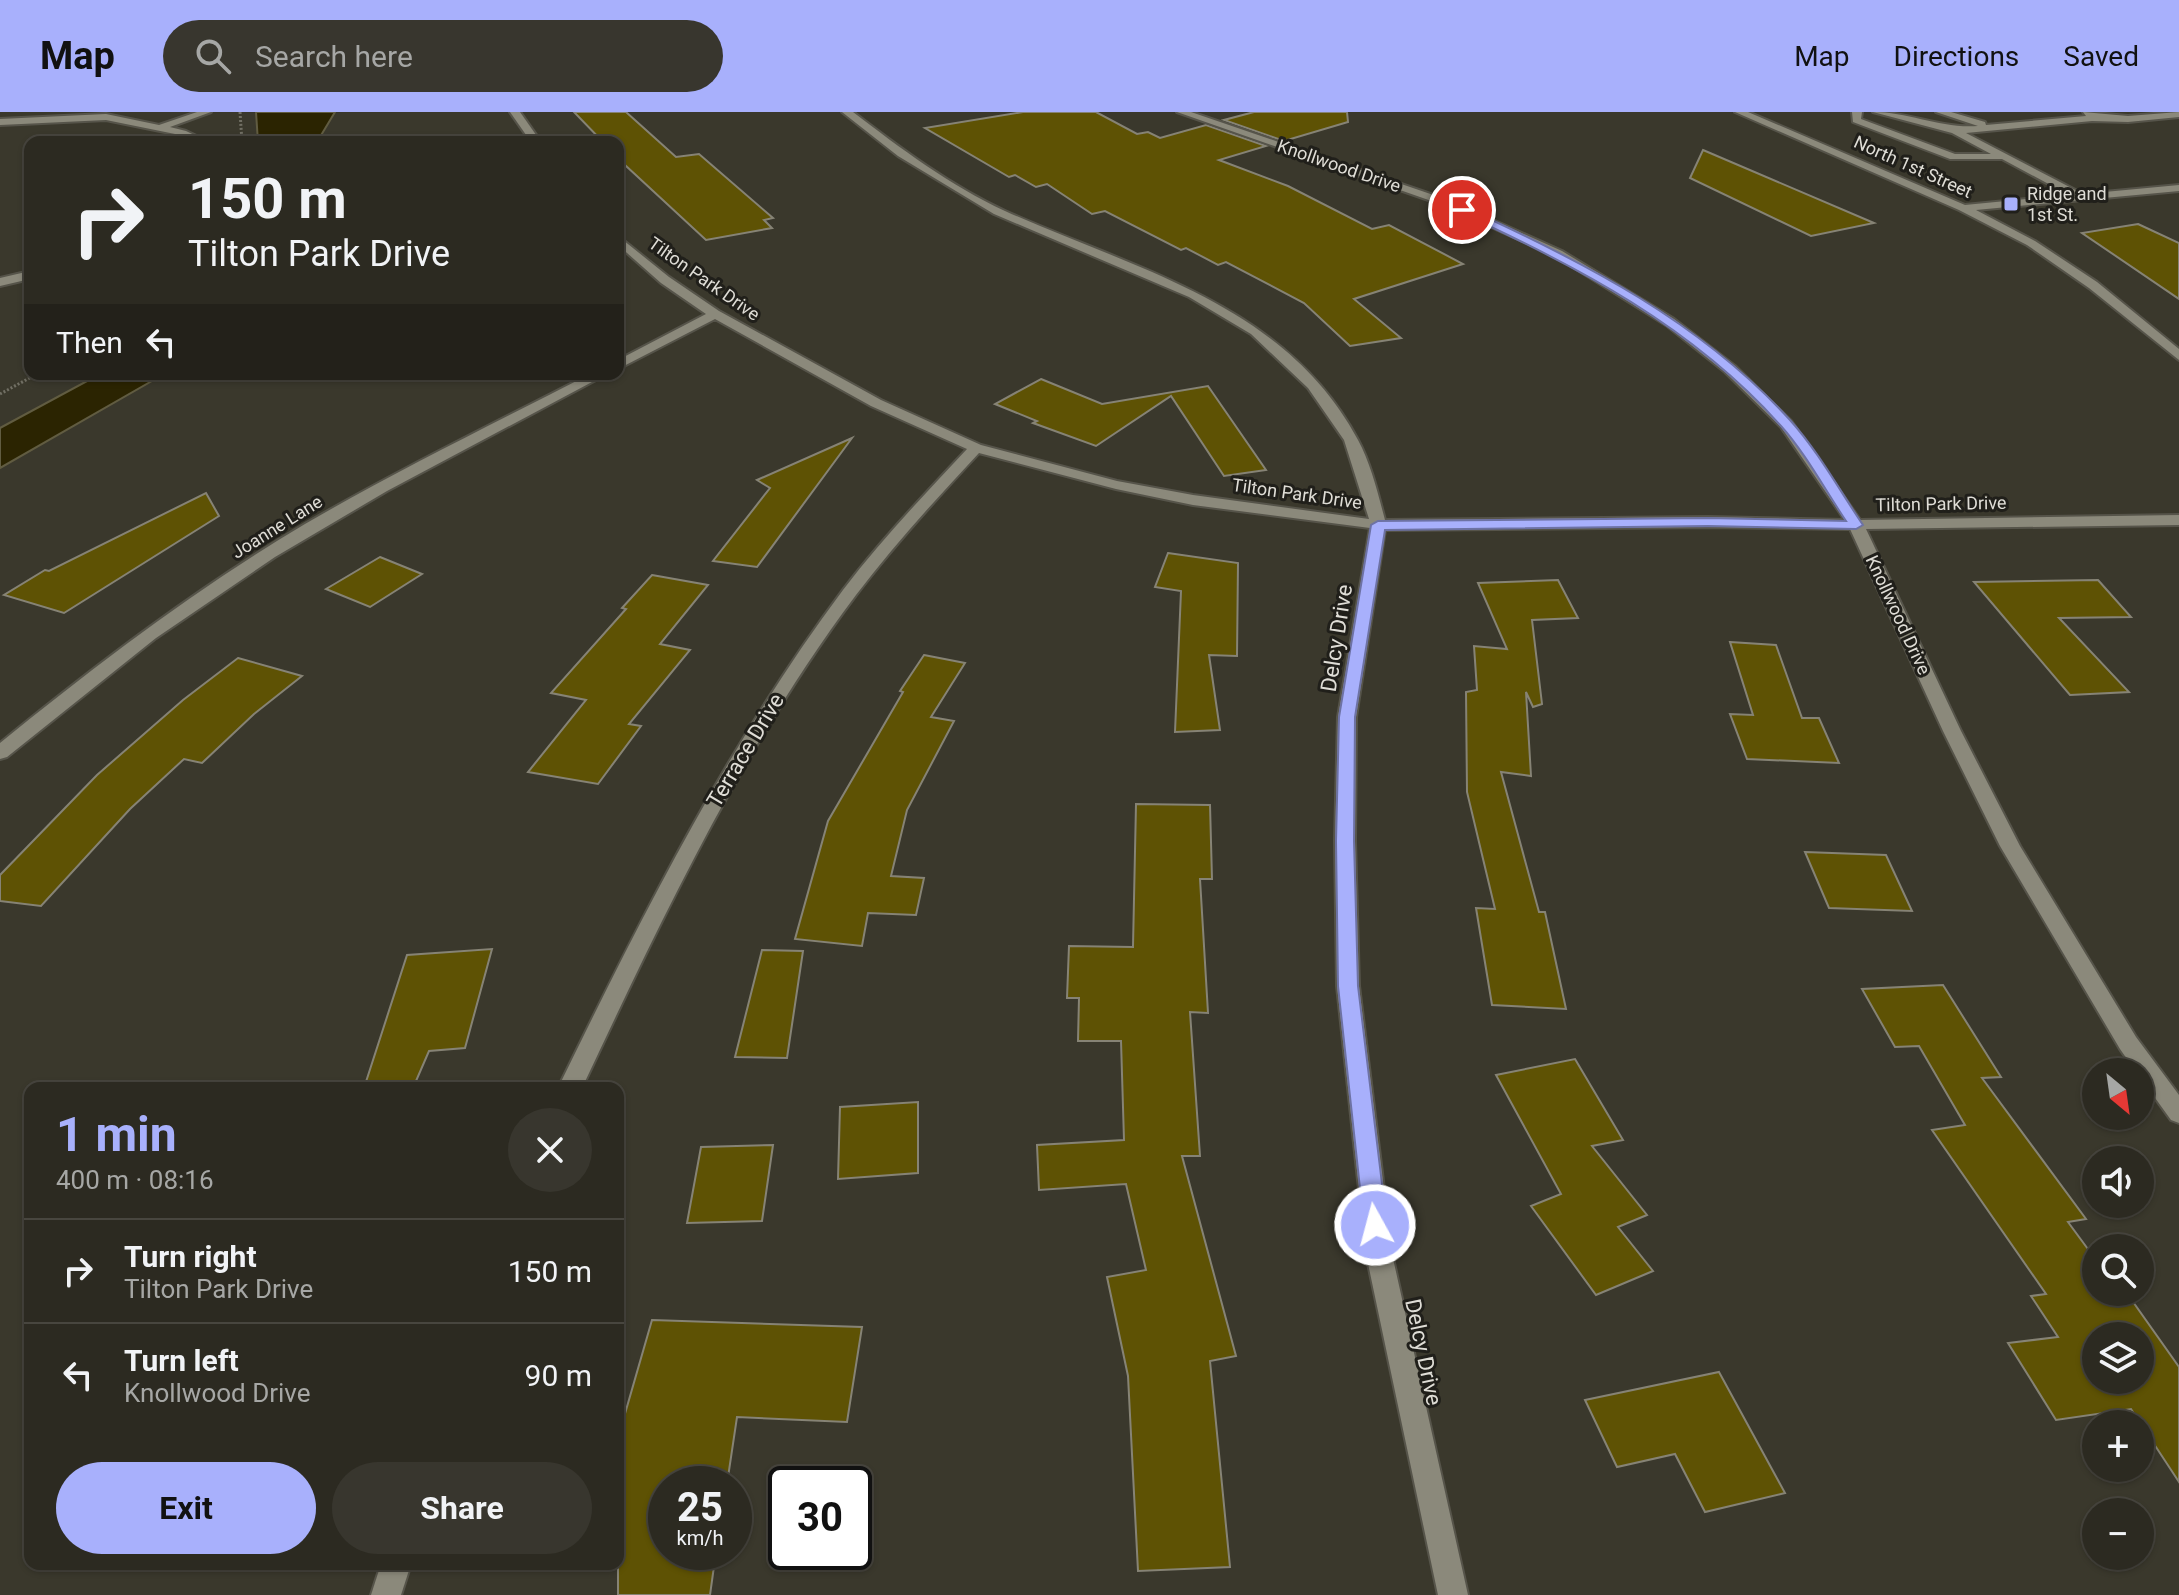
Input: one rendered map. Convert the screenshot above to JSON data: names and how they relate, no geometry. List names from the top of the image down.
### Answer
{
  "streets": {
    "street": [
      "Knollwood Drive",
      "North 1st Street",
      "Tilton Park Drive",
      "Joanne Lane",
      "Delcy Drive",
      "Terrace Drive"
    ]
  },
  "crossings": [
    ["Knollwood Drive", "Tilton Park Drive"],
    ["Tilton Park Drive", "Delcy Drive"],
    ["Tilton Park Drive", "Terrace Drive"]
  ],
  "places": {
    "transit": ["Ridge and 1st St."]
  },
  "north": "bottom right",
  "page": {
    "header": "Map",
    "search": "Search here",
    "nav": ["Map", "Directions", "Saved"],
    "turn": ["150 m", "Tilton Park Drive"],
    "then": "Then",
    "map_buttons": ["+", "−"],
    "heading": ["1 min", "400 m · 08:16"],
    "list": [
      {
        "name": "Turn right",
        "note": "Tilton Park Drive",
        "value": "150 m"
      },
      {
        "name": "Turn left",
        "note": "Knollwood Drive",
        "value": "90 m"
      }
    ],
    "buttons": ["Exit", "Share"],
    "speed": "25 km/h",
    "limit": "30"
  }
}
